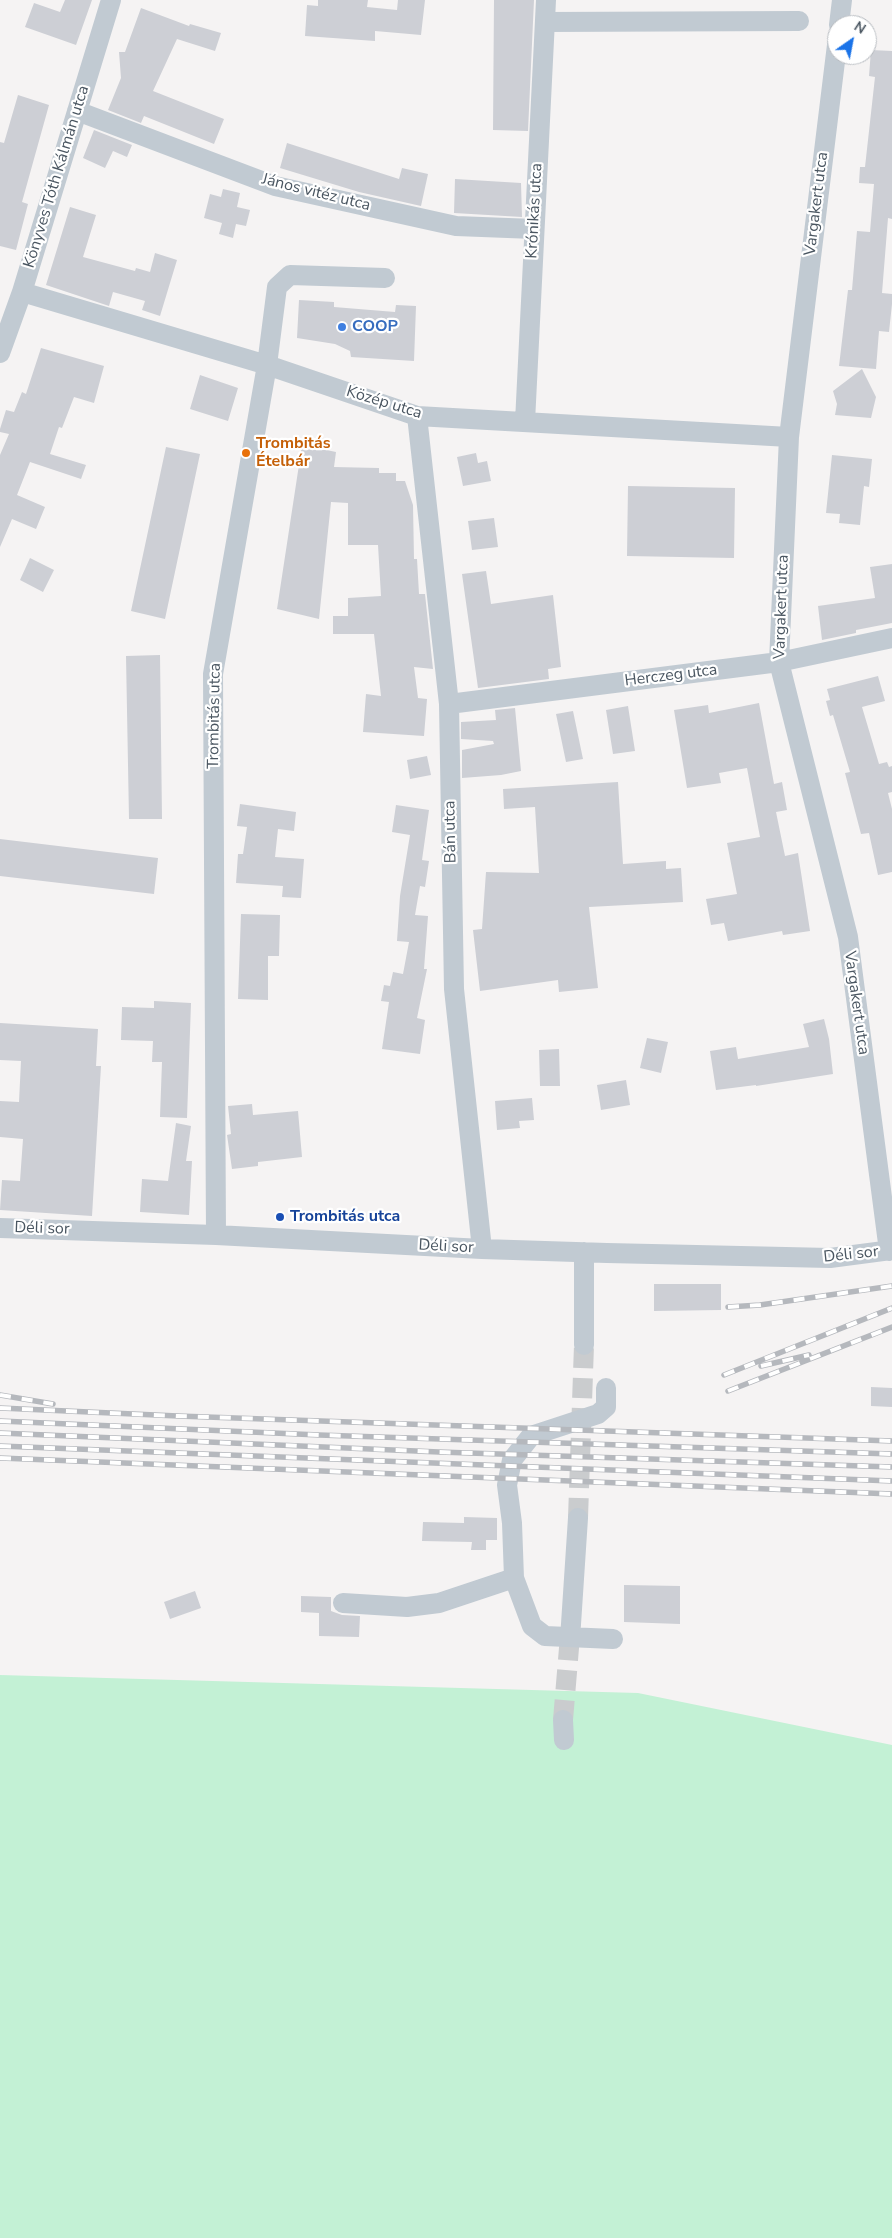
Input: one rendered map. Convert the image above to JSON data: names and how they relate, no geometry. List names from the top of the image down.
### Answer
{
  "streets": {
    "street": [
      "Könyves Tóth Kálmán utca",
      "János vitéz utca",
      "Vargakert utca",
      "Krónikás utca",
      "Közép utca",
      "Herczeg utca",
      "Trombitás utca",
      "Bán utca",
      "Déli sor"
    ]
  },
  "crossings": [
    ["Könyves Tóth Kálmán utca", "János vitéz utca"],
    ["Könyves Tóth Kálmán utca", "Közép utca"],
    ["János vitéz utca", "Krónikás utca"],
    ["Vargakert utca", "Közép utca"],
    ["Vargakert utca", "Herczeg utca"],
    ["Vargakert utca", "Déli sor"],
    ["Krónikás utca", "Közép utca"],
    ["Közép utca", "Trombitás utca"],
    ["Közép utca", "Bán utca"],
    ["Herczeg utca", "Bán utca"],
    ["Trombitás utca", "Déli sor"],
    ["Bán utca", "Déli sor"]
  ],
  "places": ["COOP", "Trombitás Ételbár", "Trombitás utca"],
  "north": "top right"
}
